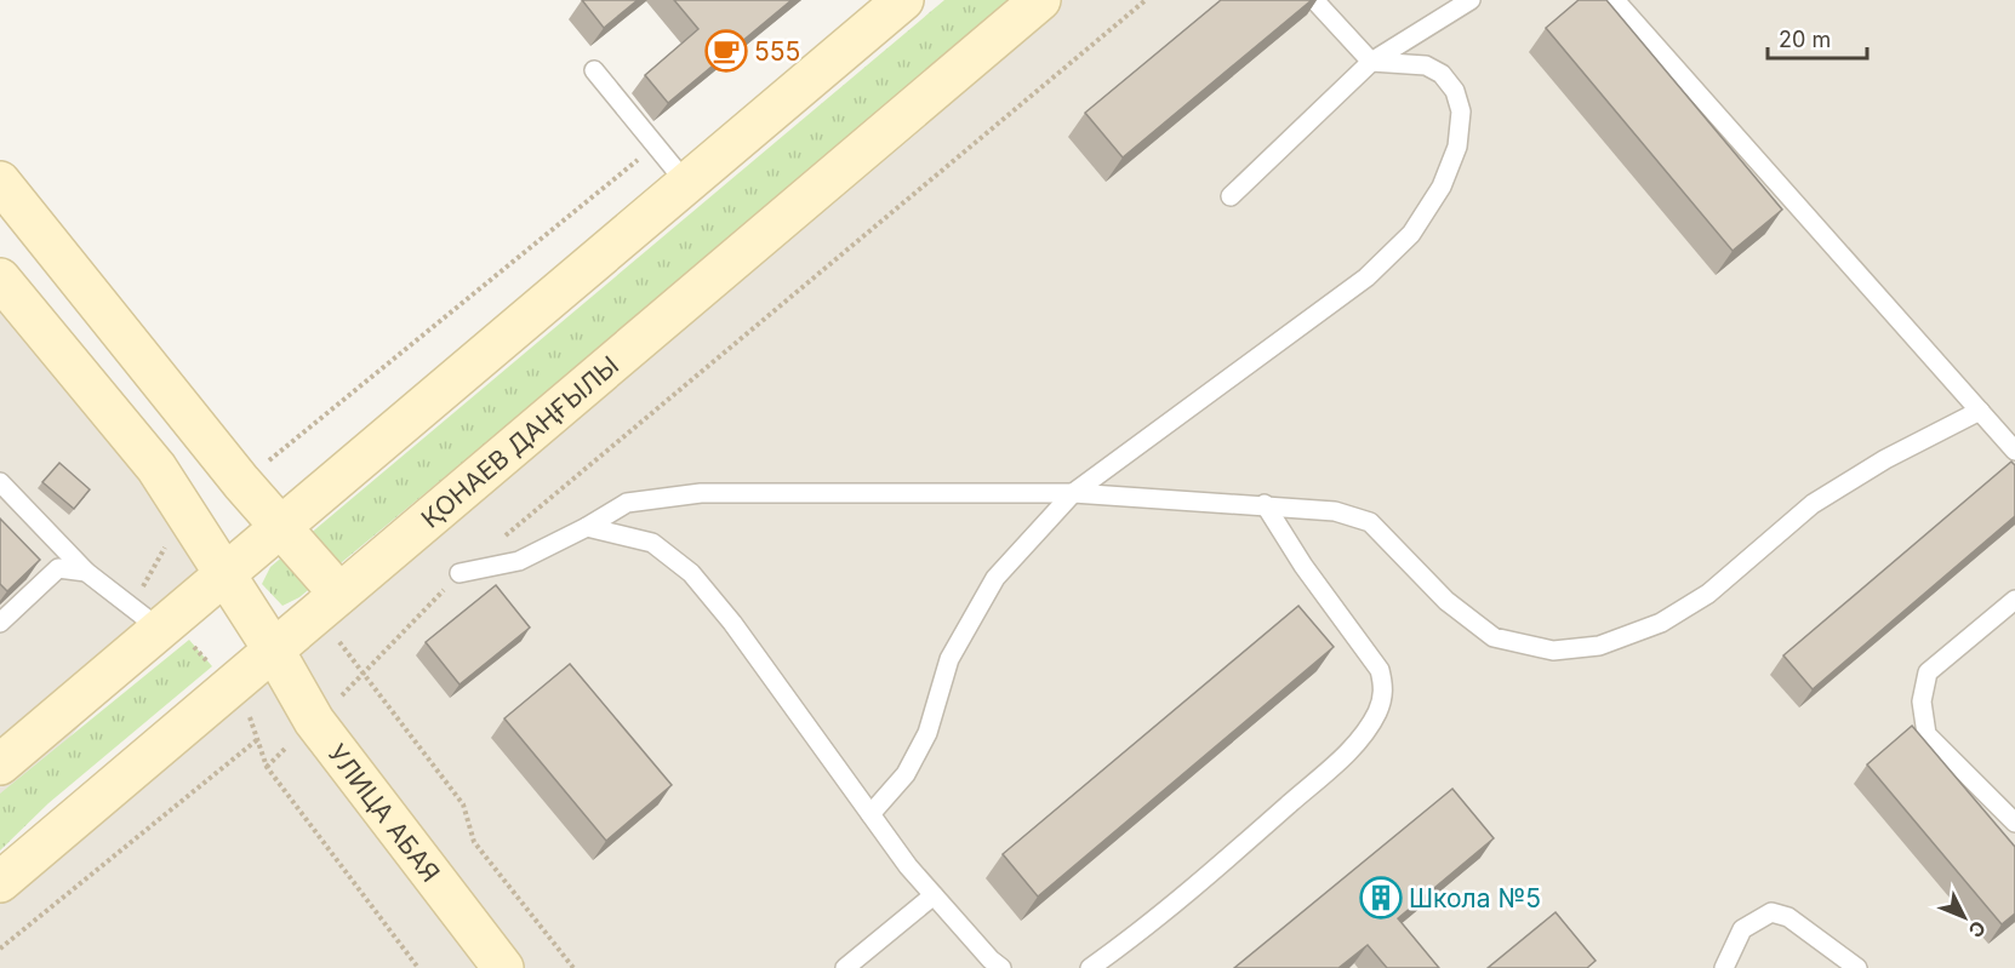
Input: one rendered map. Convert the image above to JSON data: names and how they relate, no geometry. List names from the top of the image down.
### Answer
{
  "streets": {
    "main road": ["ҚОНАЕВ ДАҢҒЫЛЫ", "УЛИЦА АБАЯ"]
  },
  "crossings": [
    ["ҚОНАЕВ ДАҢҒЫЛЫ", "УЛИЦА АБАЯ"]
  ],
  "places": {
    "cafe": ["555"],
    "building": ["Школа №5"]
  },
  "scale_bar": "20 m",
  "north": "bottom right"
}
